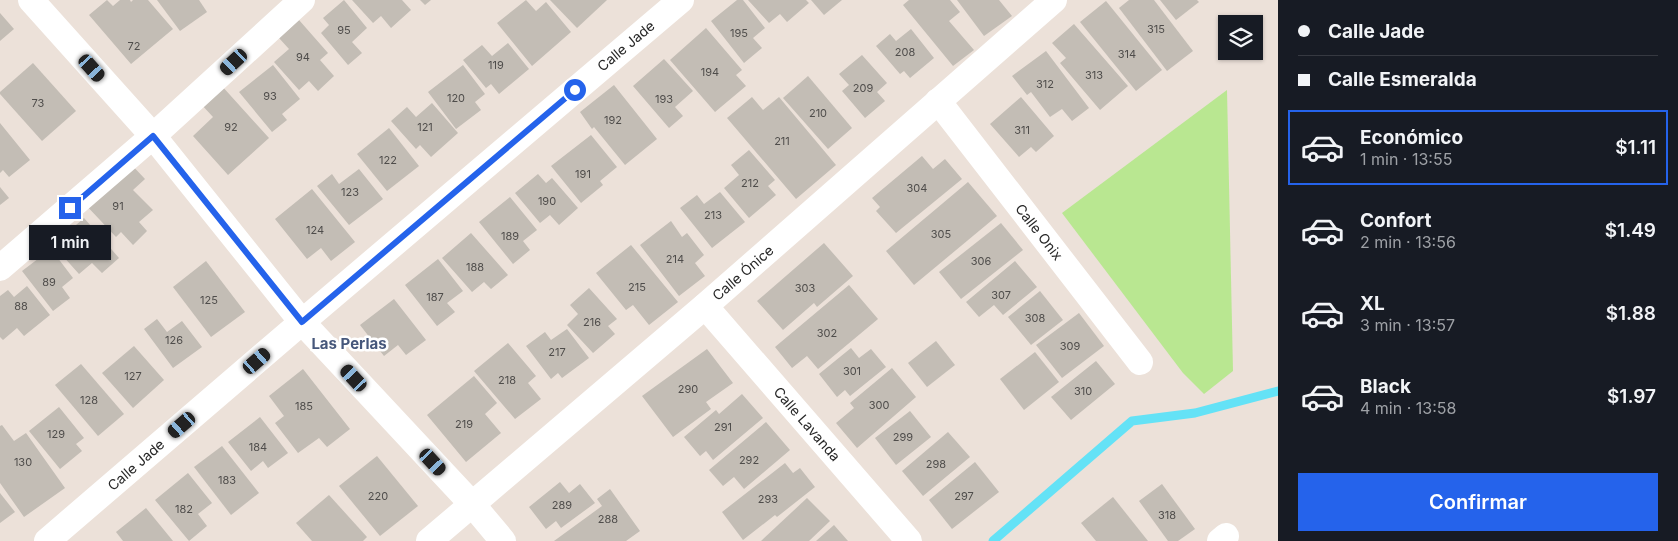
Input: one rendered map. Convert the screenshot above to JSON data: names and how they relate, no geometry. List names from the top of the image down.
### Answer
{
  "streets": {
    "street": [
      "Calle Jade",
      "Calle Onix",
      "Calle Ónice",
      "Calle Lavanda"
    ]
  },
  "crossings": [
    ["Calle Onix", "Calle Ónice"],
    ["Calle Ónice", "Calle Lavanda"]
  ],
  "districts": ["Las Perlas"],
  "house_numbers": [
    "315",
    "95",
    "195",
    "72",
    "208",
    "314",
    "94",
    "119",
    "194",
    "313",
    "312",
    "209",
    "93",
    "120",
    "193",
    "73",
    "210",
    "192",
    "92",
    "121",
    "311",
    "211",
    "122",
    "191",
    "212",
    "304",
    "123",
    "190",
    "91",
    "213",
    "124",
    "305",
    "189",
    "214",
    "306",
    "188",
    "89",
    "215",
    "303",
    "307",
    "187",
    "125",
    "88",
    "308",
    "216",
    "302",
    "126",
    "309",
    "217",
    "301",
    "127",
    "218",
    "290",
    "310",
    "128",
    "300",
    "185",
    "219",
    "291",
    "129",
    "299",
    "184",
    "292",
    "130",
    "298",
    "183",
    "220",
    "297",
    "293",
    "289",
    "182",
    "318",
    "288"
  ],
  "page": {
    "banner": ["Calle Jade", "Calle Esmeralda"],
    "list": [
      {
        "name": "Económico",
        "note": "1 min · 13:55",
        "value": "$1.11"
      },
      {
        "name": "Confort",
        "note": "2 min · 13:56",
        "value": "$1.49"
      },
      {
        "name": "XL",
        "note": "3 min · 13:57",
        "value": "$1.88"
      },
      {
        "name": "Black",
        "note": "4 min · 13:58",
        "value": "$1.97"
      }
    ],
    "bubble": "1 min",
    "buttons": "Confirmar"
  }
}
